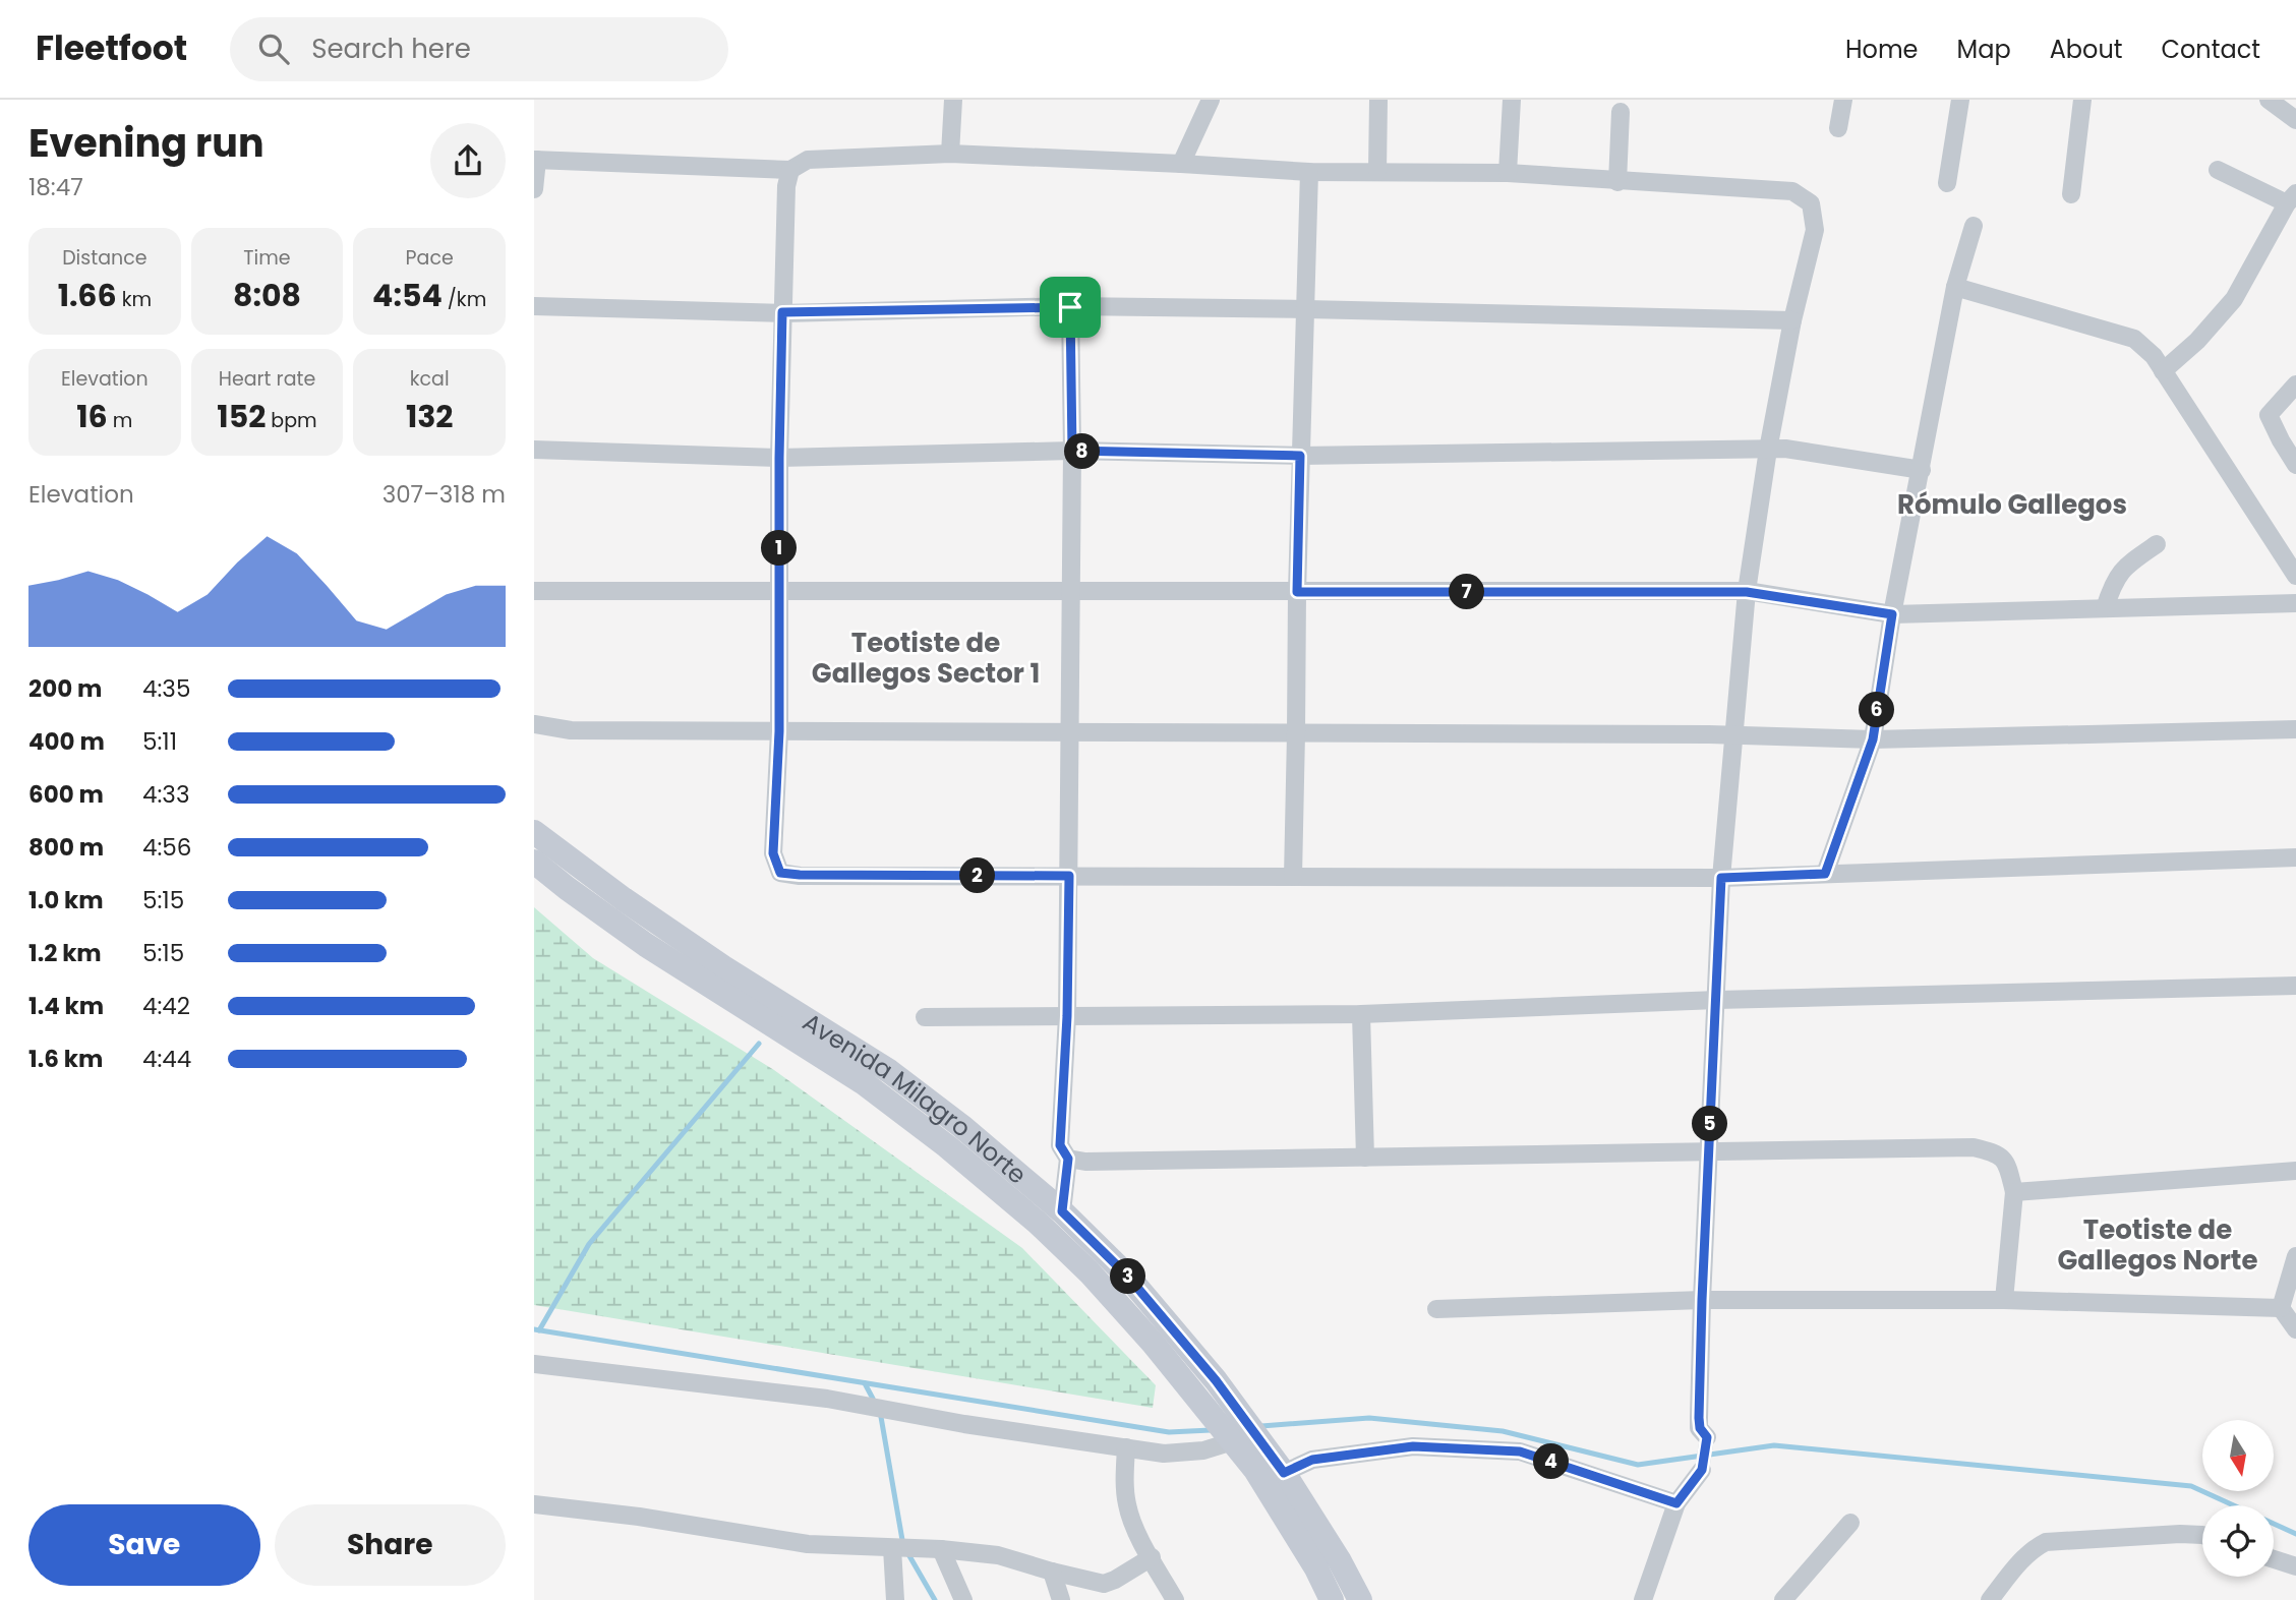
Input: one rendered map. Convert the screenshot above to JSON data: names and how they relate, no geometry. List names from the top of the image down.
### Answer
{
  "streets": {
    "main road": ["Avenida Milagro Norte"]
  },
  "districts": ["Rómulo Gallegos", "Teotiste de Gallegos Sector 1", "Teotiste de Gallegos Norte"],
  "north": "bottom",
  "page": {
    "header": "Fleetfoot",
    "search": "Search here",
    "nav": [
      "Home",
      "Map",
      "About",
      "Contact"
    ],
    "heading": ["Evening run", "18:47"],
    "stats": [
      ["Distance", "1.66 km"],
      ["Time", "8:08"],
      ["Pace", "4:54 /km"],
      ["Elevation", "16 m"],
      ["Heart rate", "152 bpm"],
      ["kcal", "132"]
    ],
    "pins": [
      "8",
      "1",
      "7",
      "6",
      "2",
      "5",
      "3",
      "4"
    ],
    "chart": ["Elevation", "307–318 m"],
    "list": [
      {
        "name": "200 m",
        "note": "4:35"
      },
      {
        "name": "400 m",
        "note": "5:11"
      },
      {
        "name": "600 m",
        "note": "4:33"
      },
      {
        "name": "800 m",
        "note": "4:56"
      },
      {
        "name": "1.0 km",
        "note": "5:15"
      },
      {
        "name": "1.2 km",
        "note": "5:15"
      },
      {
        "name": "1.4 km",
        "note": "4:42"
      },
      {
        "name": "1.6 km",
        "note": "4:44"
      }
    ],
    "buttons": ["Save", "Share"]
  }
}
